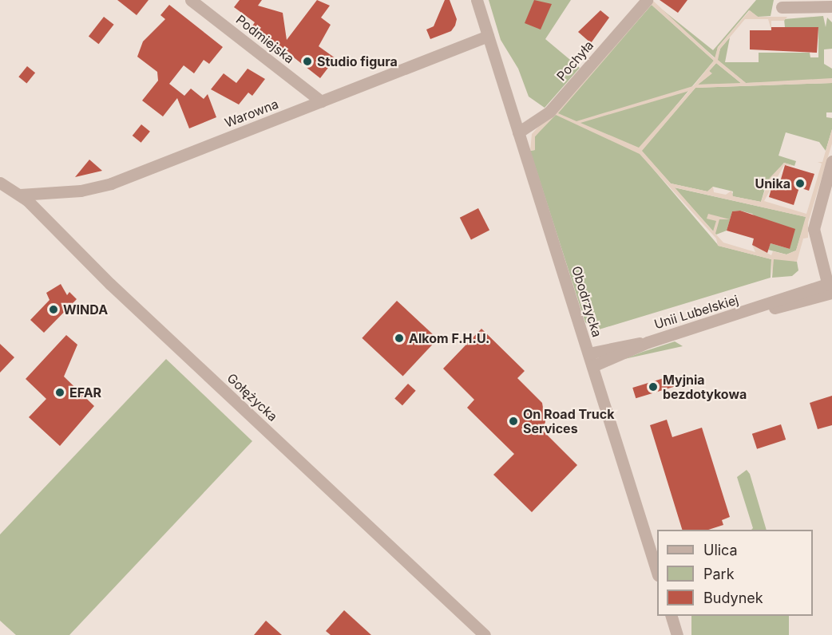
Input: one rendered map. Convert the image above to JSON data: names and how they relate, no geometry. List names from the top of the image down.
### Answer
{
  "streets": {
    "street": [
      "Podmiejska",
      "Pochyła",
      "Warowna",
      "Obodrzycka",
      "Unii Lubelskiej",
      "Gołężycka"
    ]
  },
  "crossings": [
    ["Podmiejska", "Warowna"],
    ["Pochyła", "Obodrzycka"],
    ["Warowna", "Obodrzycka"],
    ["Warowna", "Gołężycka"],
    ["Obodrzycka", "Unii Lubelskiej"]
  ],
  "places": [
    "Studio figura",
    "Unika",
    "WINDA",
    "Alkom F.H.U.",
    "Myjnia bezdotykowa",
    "EFAR",
    "On Road Truck Services"
  ],
  "legend": ["Ulica", "Park", "Budynek"]
}
